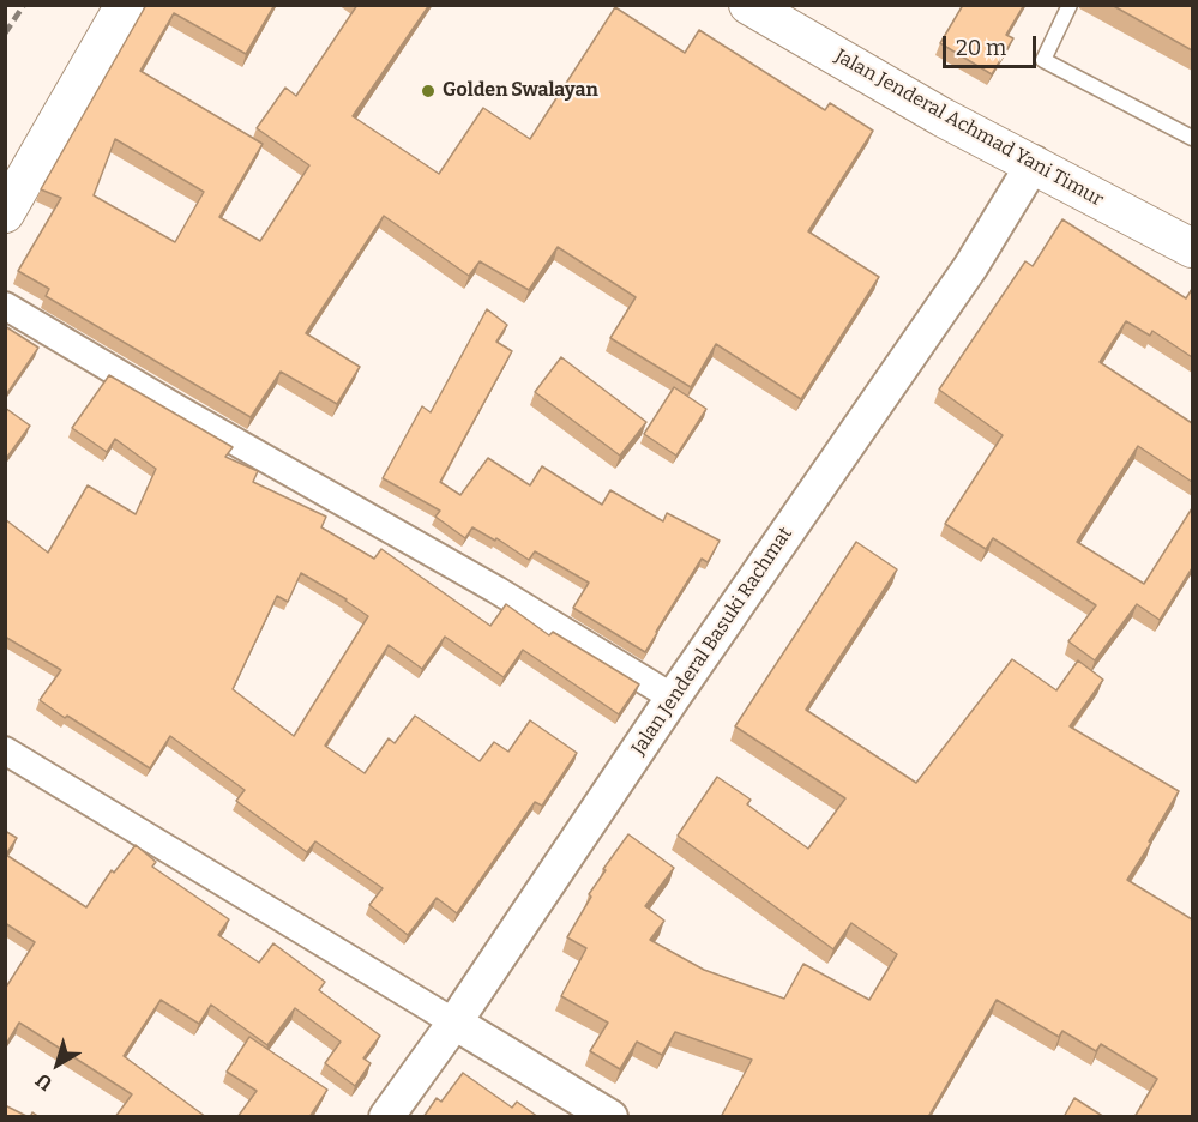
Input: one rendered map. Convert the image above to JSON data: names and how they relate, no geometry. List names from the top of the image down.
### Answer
{
  "streets": {
    "main road": ["Jalan Jenderal Achmad Yani Timur"],
    "street": ["Jalan Jenderal Basuki Rachmat"]
  },
  "crossings": [
    ["Jalan Jenderal Achmad Yani Timur", "Jalan Jenderal Basuki Rachmat"]
  ],
  "places": ["Golden Swalayan"],
  "scale_bar": "20 m",
  "north": "bottom left"
}
